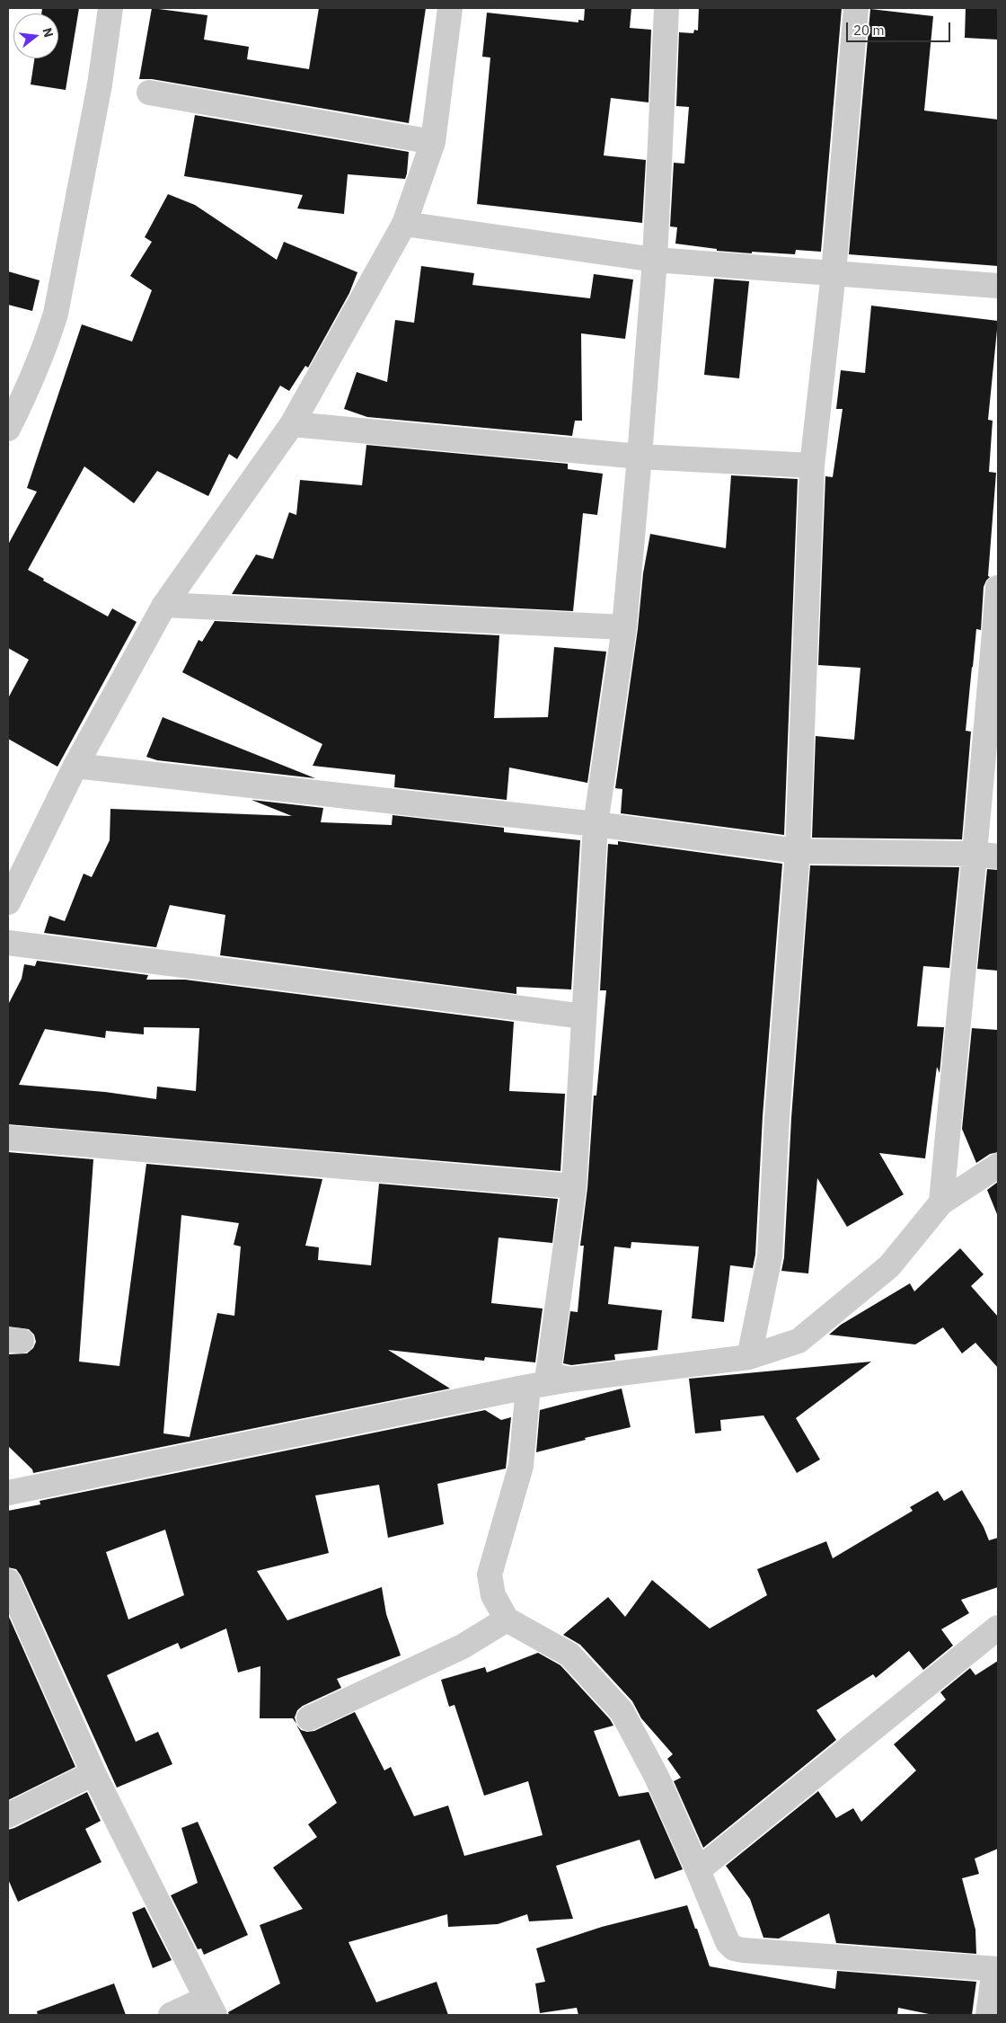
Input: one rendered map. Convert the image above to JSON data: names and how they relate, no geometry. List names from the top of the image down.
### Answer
{
  "scale_bar": "20 m",
  "north": "right"
}
